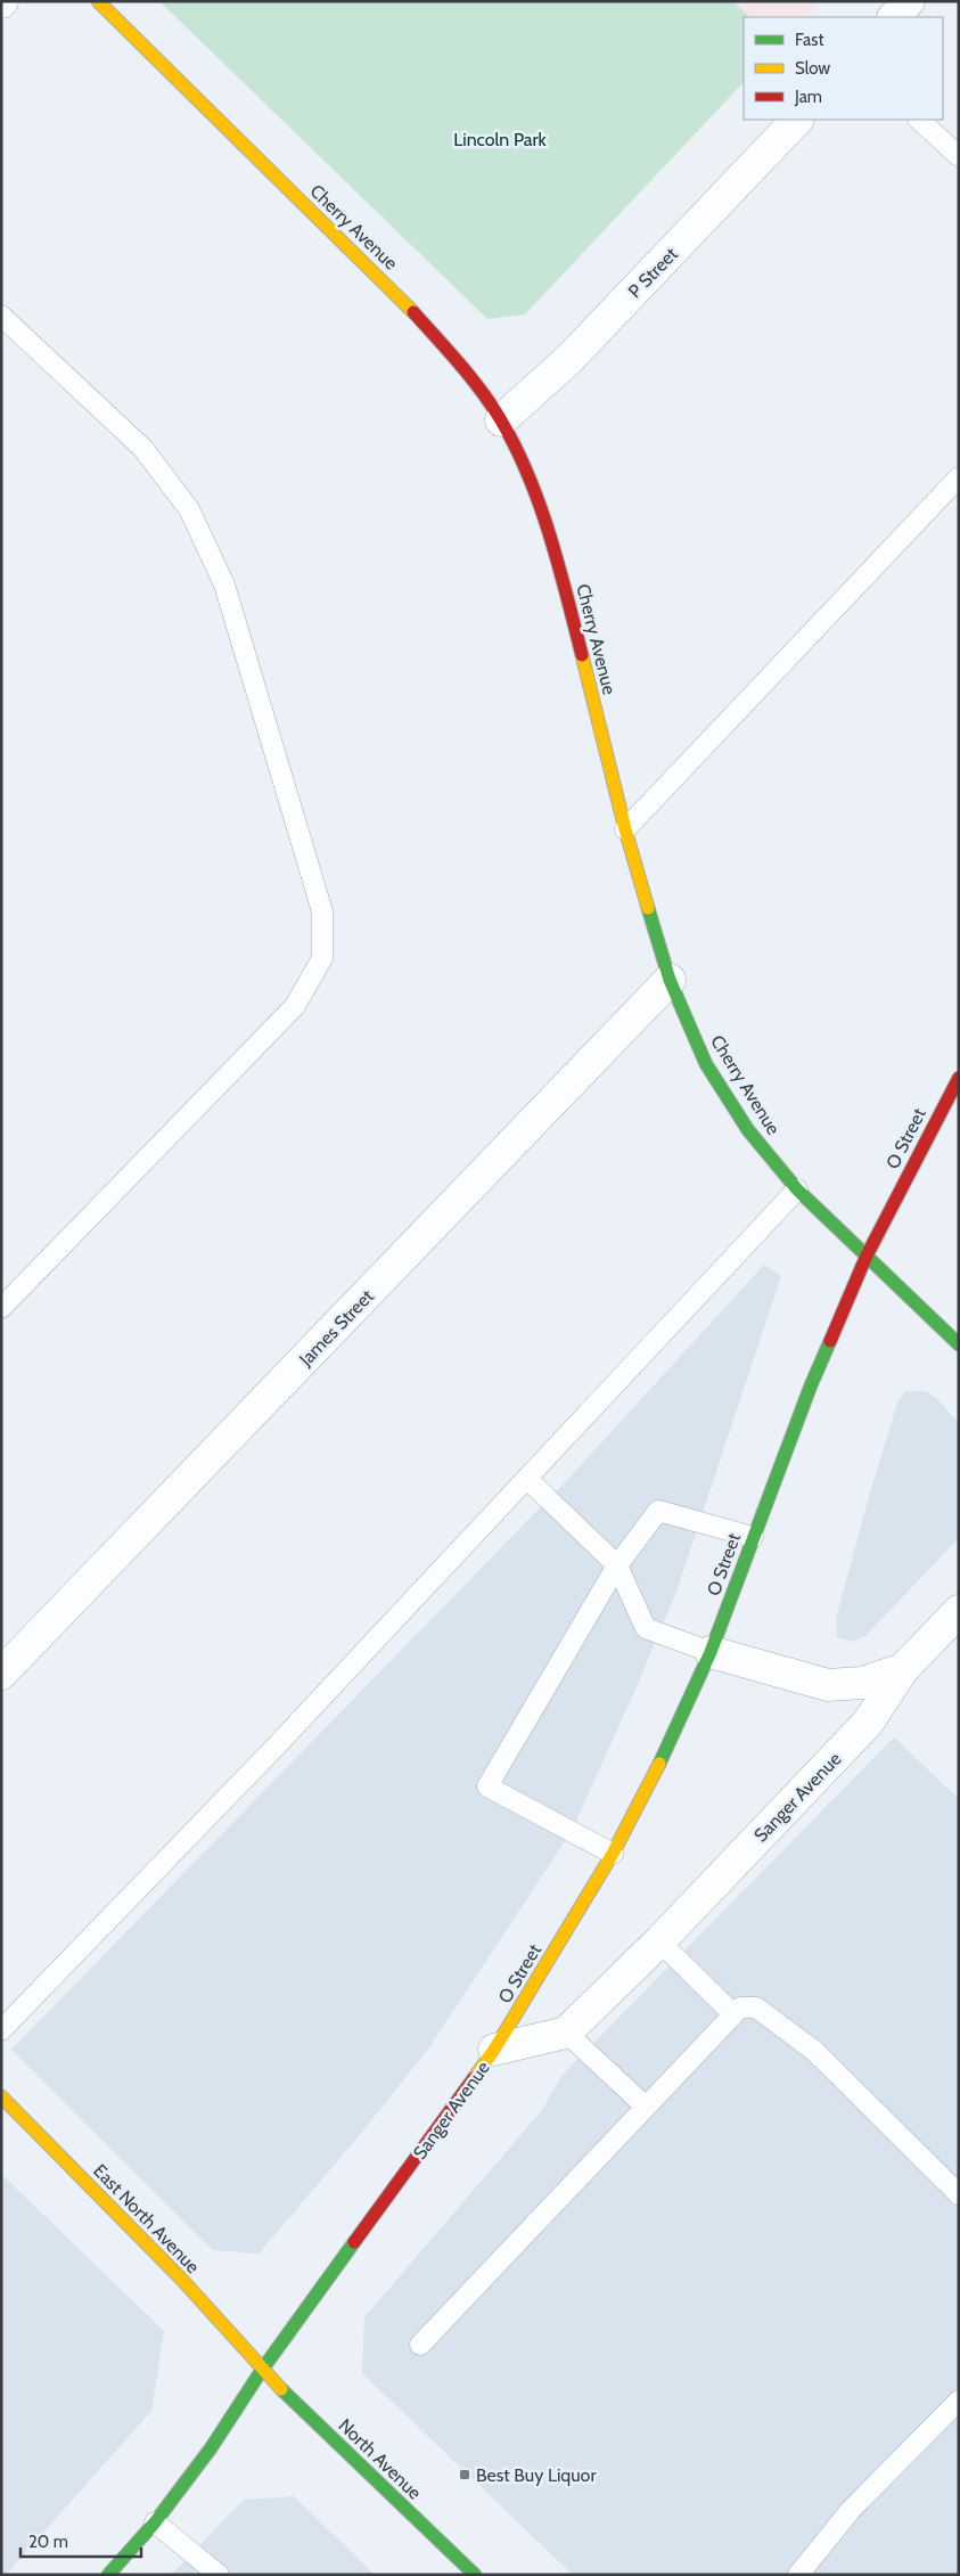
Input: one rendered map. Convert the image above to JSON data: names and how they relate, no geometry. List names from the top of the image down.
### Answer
{
  "streets": {
    "street": [
      "Cherry Avenue",
      "P Street",
      "O Street",
      "James Street",
      "Sanger Avenue",
      "East North Avenue",
      "North Avenue"
    ]
  },
  "crossings": [
    ["Cherry Avenue", "P Street"],
    ["Cherry Avenue", "O Street"],
    ["Cherry Avenue", "James Street"],
    ["O Street", "Sanger Avenue"],
    ["Sanger Avenue", "East North Avenue"],
    ["Sanger Avenue", "North Avenue"],
    ["East North Avenue", "North Avenue"]
  ],
  "parks": ["Lincoln Park"],
  "places": {
    "transit": ["Best Buy Liquor"]
  },
  "legend": ["Fast", "Slow", "Jam"],
  "scale_bar": "20 m"
}
